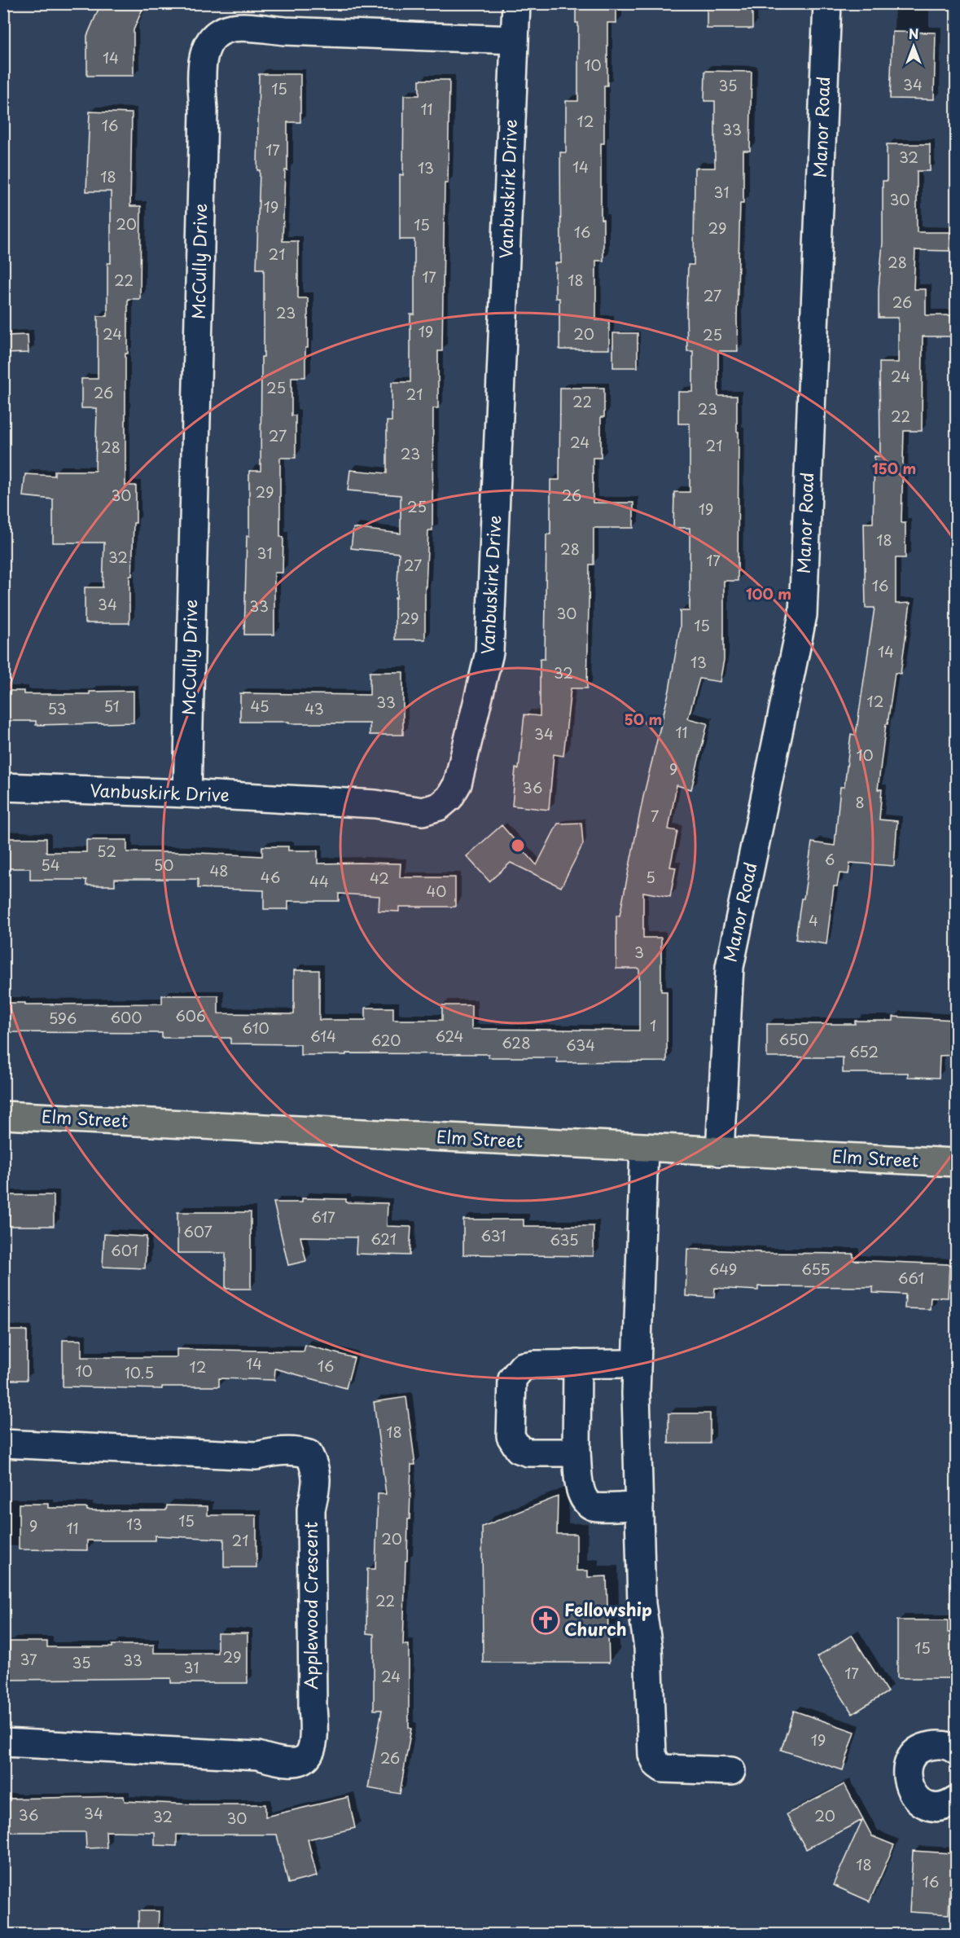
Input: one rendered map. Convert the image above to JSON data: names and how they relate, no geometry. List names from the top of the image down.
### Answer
{
  "streets": {
    "main road": ["Elm Street"],
    "street": [
      "Manor Road",
      "Vanbuskirk Drive",
      "McCully Drive",
      "Applewood Crescent"
    ]
  },
  "crossings": [
    ["Manor Road", "Elm Street"],
    ["Vanbuskirk Drive", "McCully Drive"]
  ],
  "places": {
    "church": ["Fellowship Church"]
  },
  "house_numbers": [
    "14",
    "10",
    "34",
    "35",
    "15",
    "11",
    "12",
    "16",
    "33",
    "17",
    "32",
    "14",
    "13",
    "18",
    "31",
    "30",
    "19",
    "20",
    "15",
    "29",
    "16",
    "21",
    "28",
    "17",
    "22",
    "18",
    "27",
    "26",
    "23",
    "19",
    "24",
    "20",
    "25",
    "24",
    "25",
    "26",
    "21",
    "22",
    "23",
    "22",
    "27",
    "24",
    "21",
    "28",
    "23",
    "29",
    "30",
    "26",
    "25",
    "19",
    "18",
    "28",
    "31",
    "32",
    "17",
    "27",
    "16",
    "34",
    "33",
    "30",
    "29",
    "15",
    "14",
    "13",
    "32",
    "12",
    "33",
    "51",
    "45",
    "53",
    "43",
    "11",
    "34",
    "10",
    "9",
    "36",
    "8",
    "7",
    "52",
    "6",
    "54",
    "50",
    "48",
    "46",
    "5",
    "42",
    "44",
    "40",
    "4",
    "3",
    "606",
    "600",
    "596",
    "1",
    "610",
    "614",
    "624",
    "650",
    "620",
    "628",
    "634",
    "652",
    "617",
    "607",
    "631",
    "621",
    "635",
    "601",
    "649",
    "655",
    "661",
    "14",
    "16",
    "12",
    "10",
    "10.5",
    "18",
    "15",
    "13",
    "9",
    "11",
    "20",
    "21",
    "22",
    "15",
    "29",
    "37",
    "33",
    "35",
    "31",
    "17",
    "24",
    "19",
    "26",
    "34",
    "36",
    "20",
    "32",
    "30",
    "18",
    "16"
  ],
  "north": "top",
  "rings": ["150 m", "100 m", "50 m"]
}
